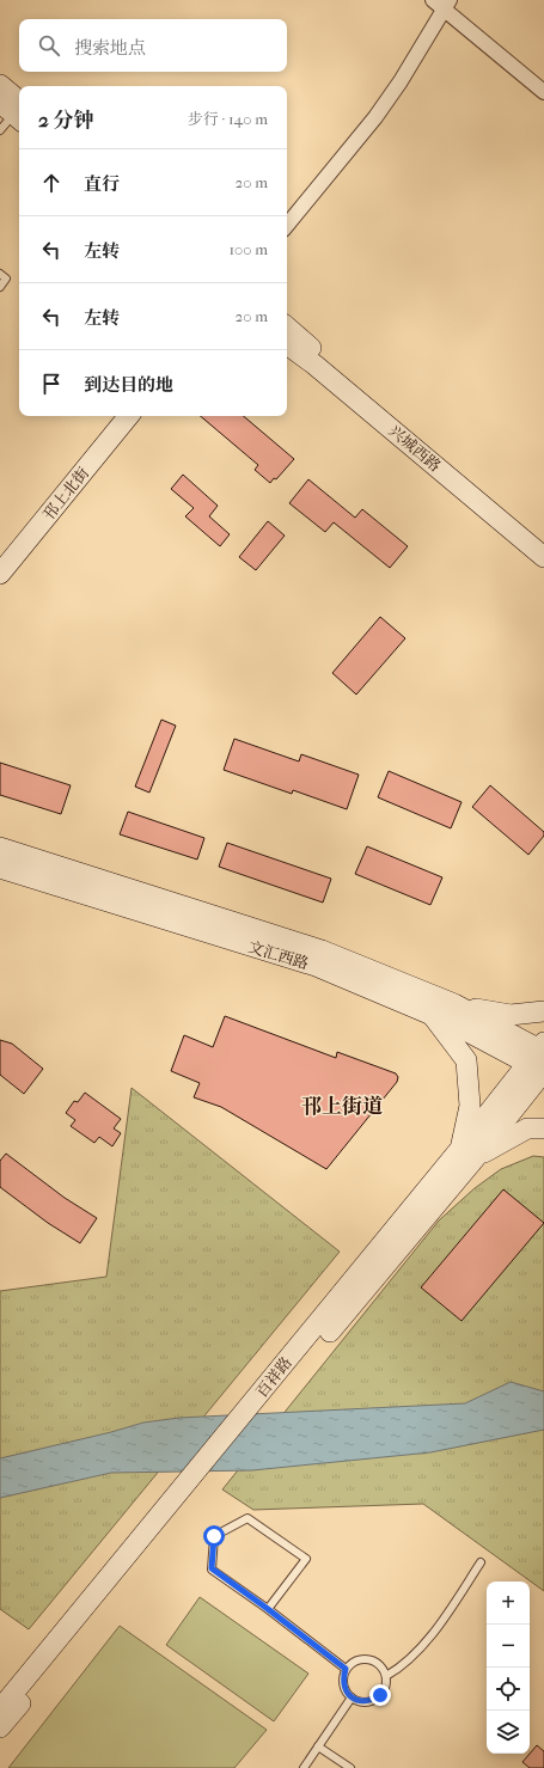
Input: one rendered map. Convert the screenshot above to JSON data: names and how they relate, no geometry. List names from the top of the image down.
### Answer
{
  "streets": {
    "street": [
      "兴城西路",
      "邗上北街",
      "文汇西路",
      "百祥路"
    ]
  },
  "crossings": [
    ["文汇西路", "百祥路"]
  ],
  "districts": ["邗上街道"],
  "page": {
    "search": "搜索地点",
    "heading": ["2 分钟", "步行 · 140 m"],
    "list": [
      ["直行", "20 m"],
      ["左转", "100 m"],
      ["左转", "20 m"],
      "到达目的地"
    ],
    "map_buttons": ["+", "−"]
  }
}
